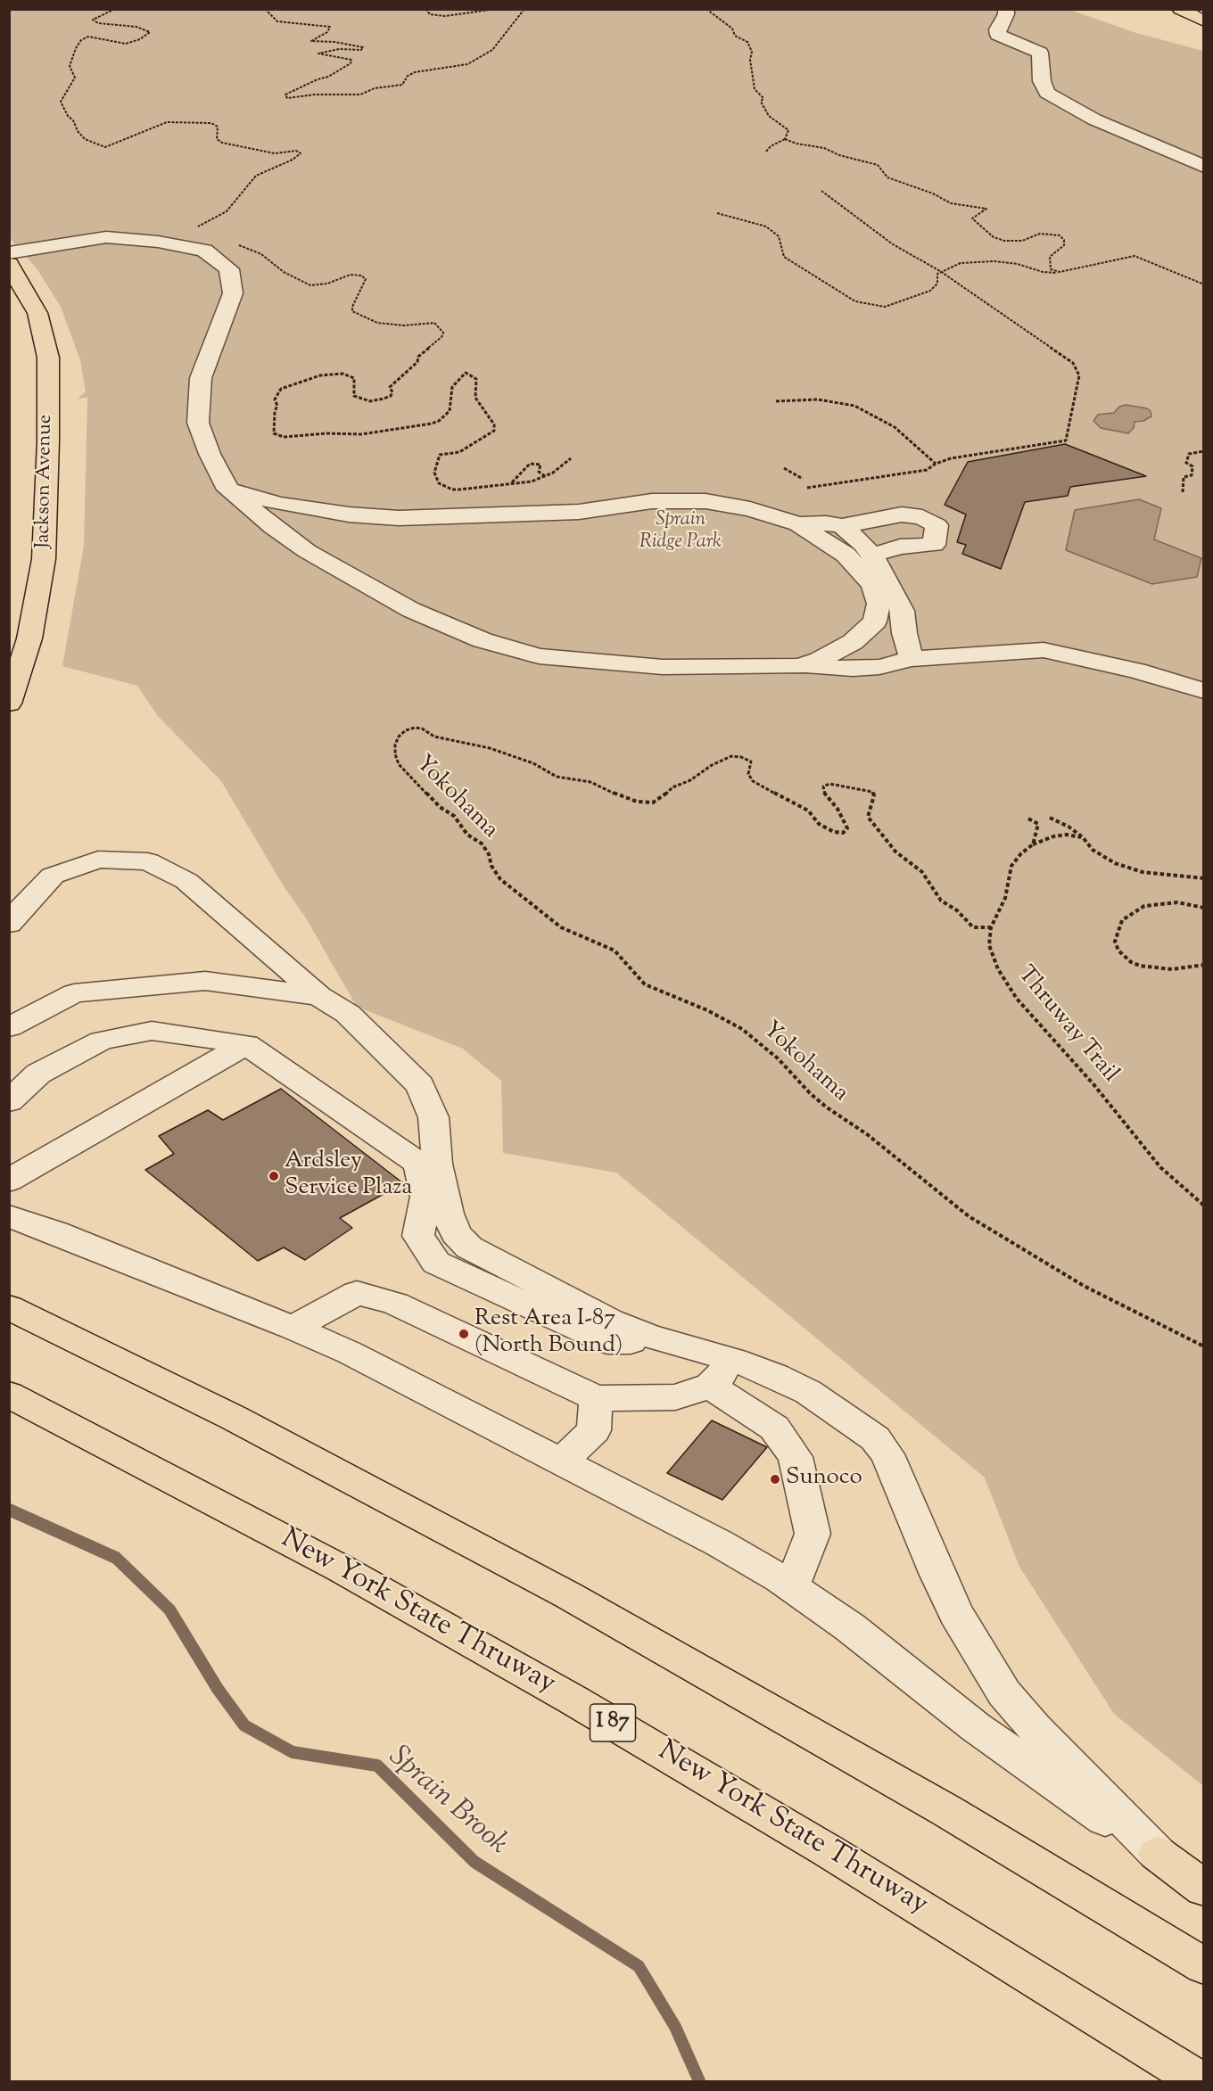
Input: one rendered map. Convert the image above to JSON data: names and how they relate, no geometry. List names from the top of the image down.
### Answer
{
  "streets": {
    "main road": ["Jackson Avenue", "New York State Thruway", "I 87"],
    "path": ["Yokohama", "Thruway Trail"]
  },
  "crossings": [
    ["Yokohama", "Thruway Trail"]
  ],
  "water": ["Sprain Brook"],
  "parks": ["Sprain Ridge Park"],
  "places": ["Ardsley Service Plaza", "Rest Area I-87 (North Bound)", "Sunoco"]
}
